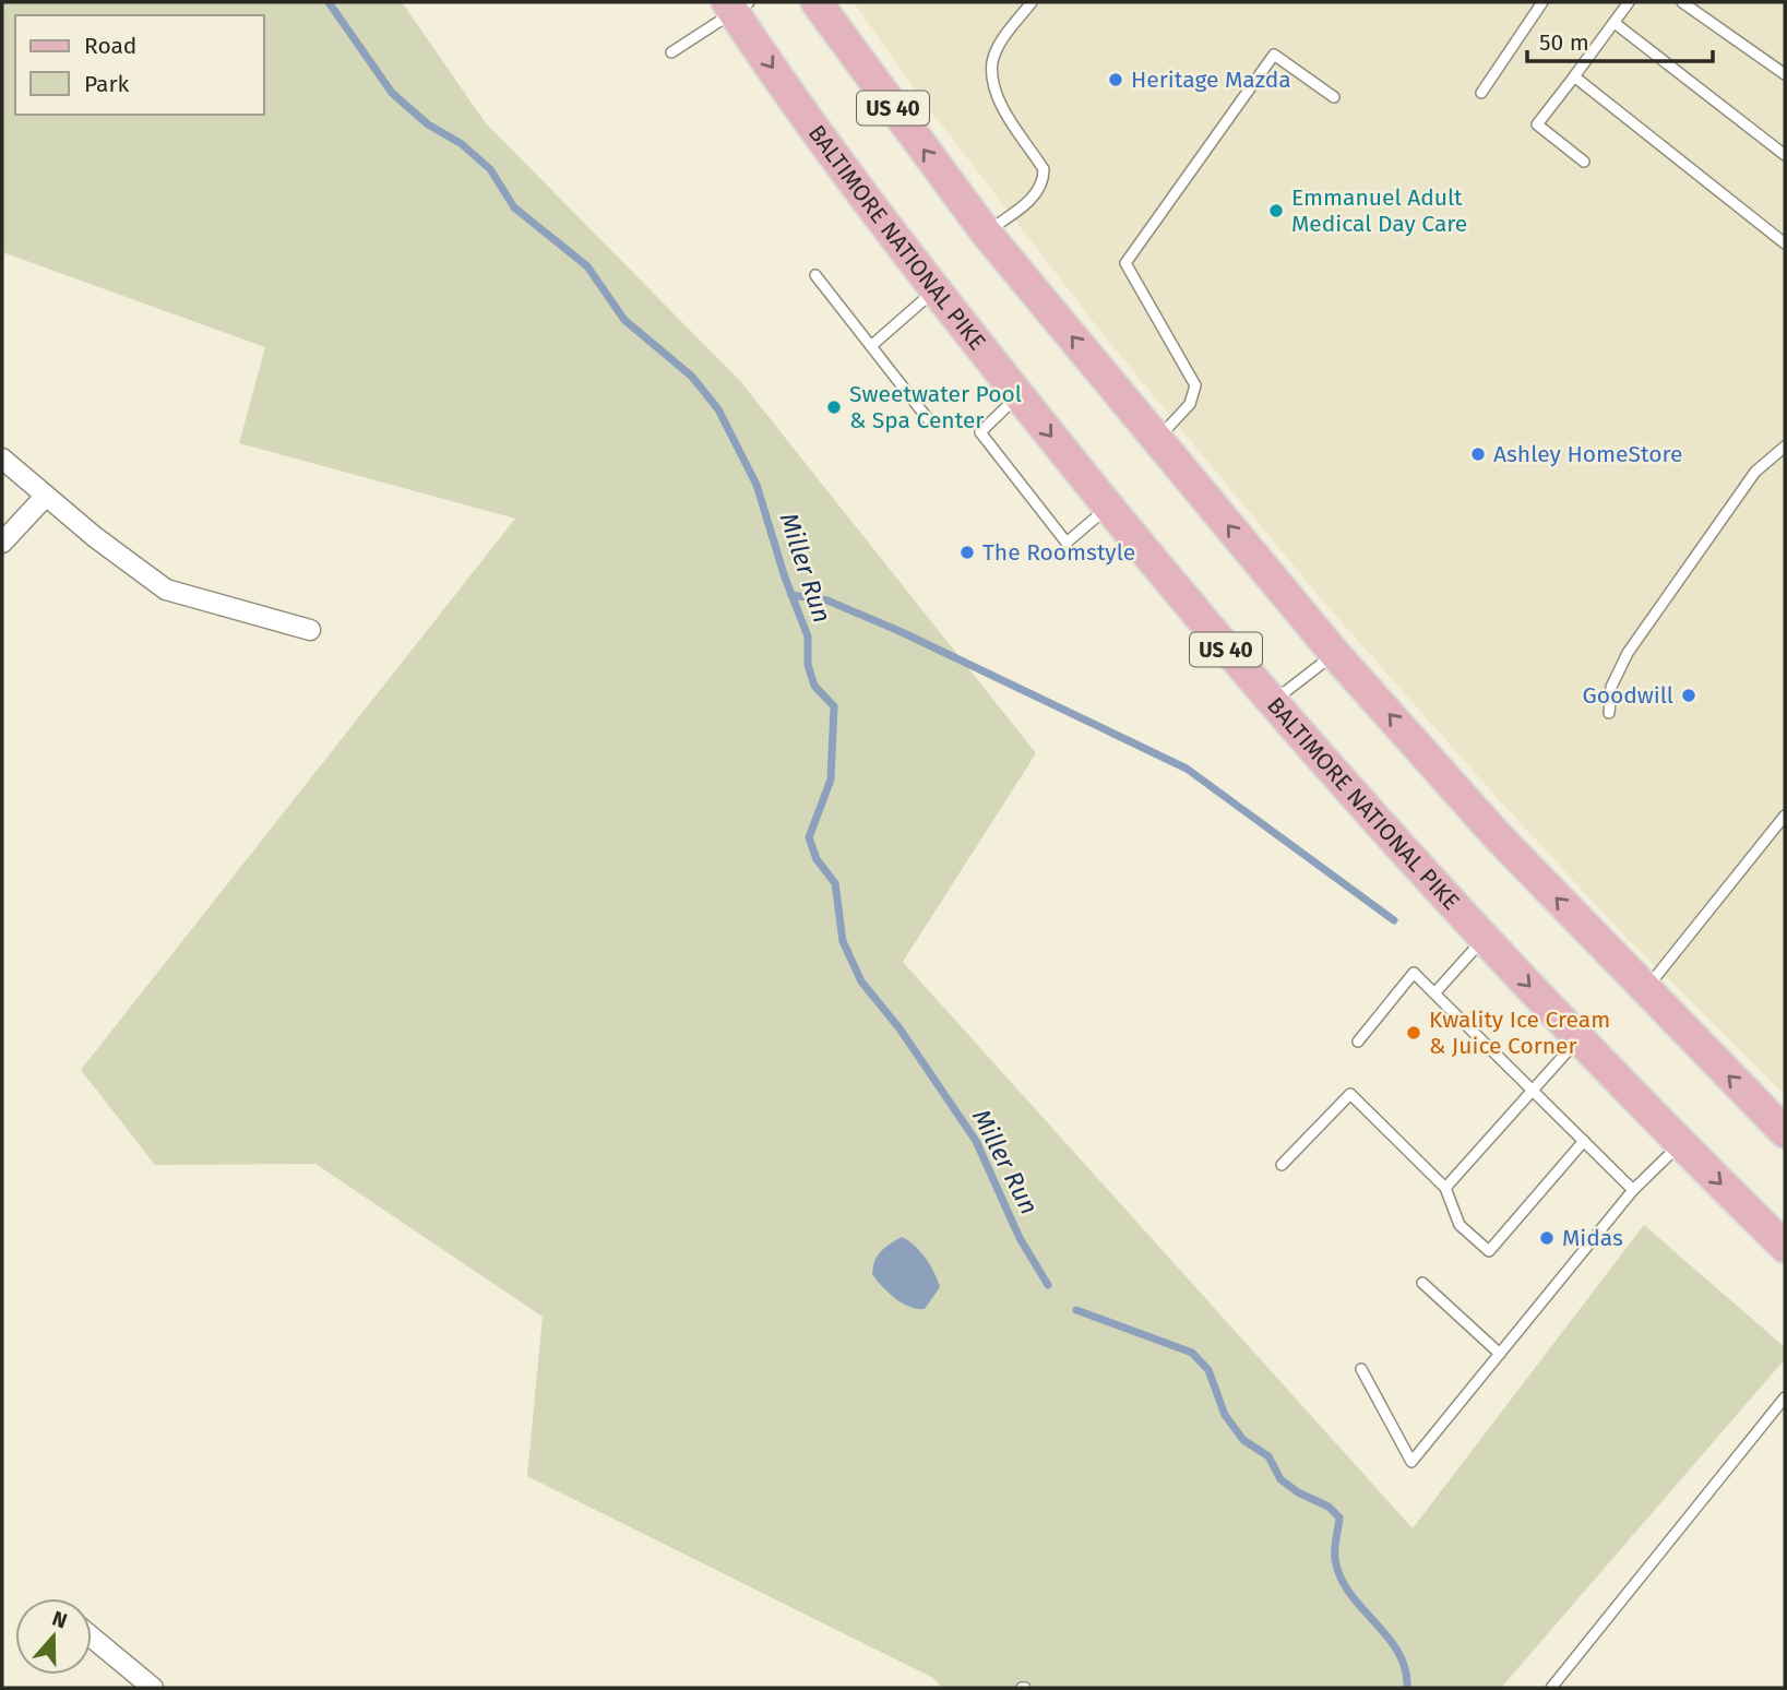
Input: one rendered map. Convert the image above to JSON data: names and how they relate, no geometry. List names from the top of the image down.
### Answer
{
  "streets": {
    "main road": ["US 40", "BALTIMORE NATIONAL PIKE"]
  },
  "water": ["Miller Run"],
  "places": [
    "Heritage Mazda",
    "Emmanuel Adult Medical Day Care",
    "Sweetwater Pool & Spa Center",
    "Ashley HomeStore",
    "The Roomstyle",
    "Goodwill",
    "Kwality Ice Cream & Juice Corner",
    "Midas"
  ],
  "legend": ["Road", "Park"],
  "scale_bar": "50 m",
  "north": "top"
}
